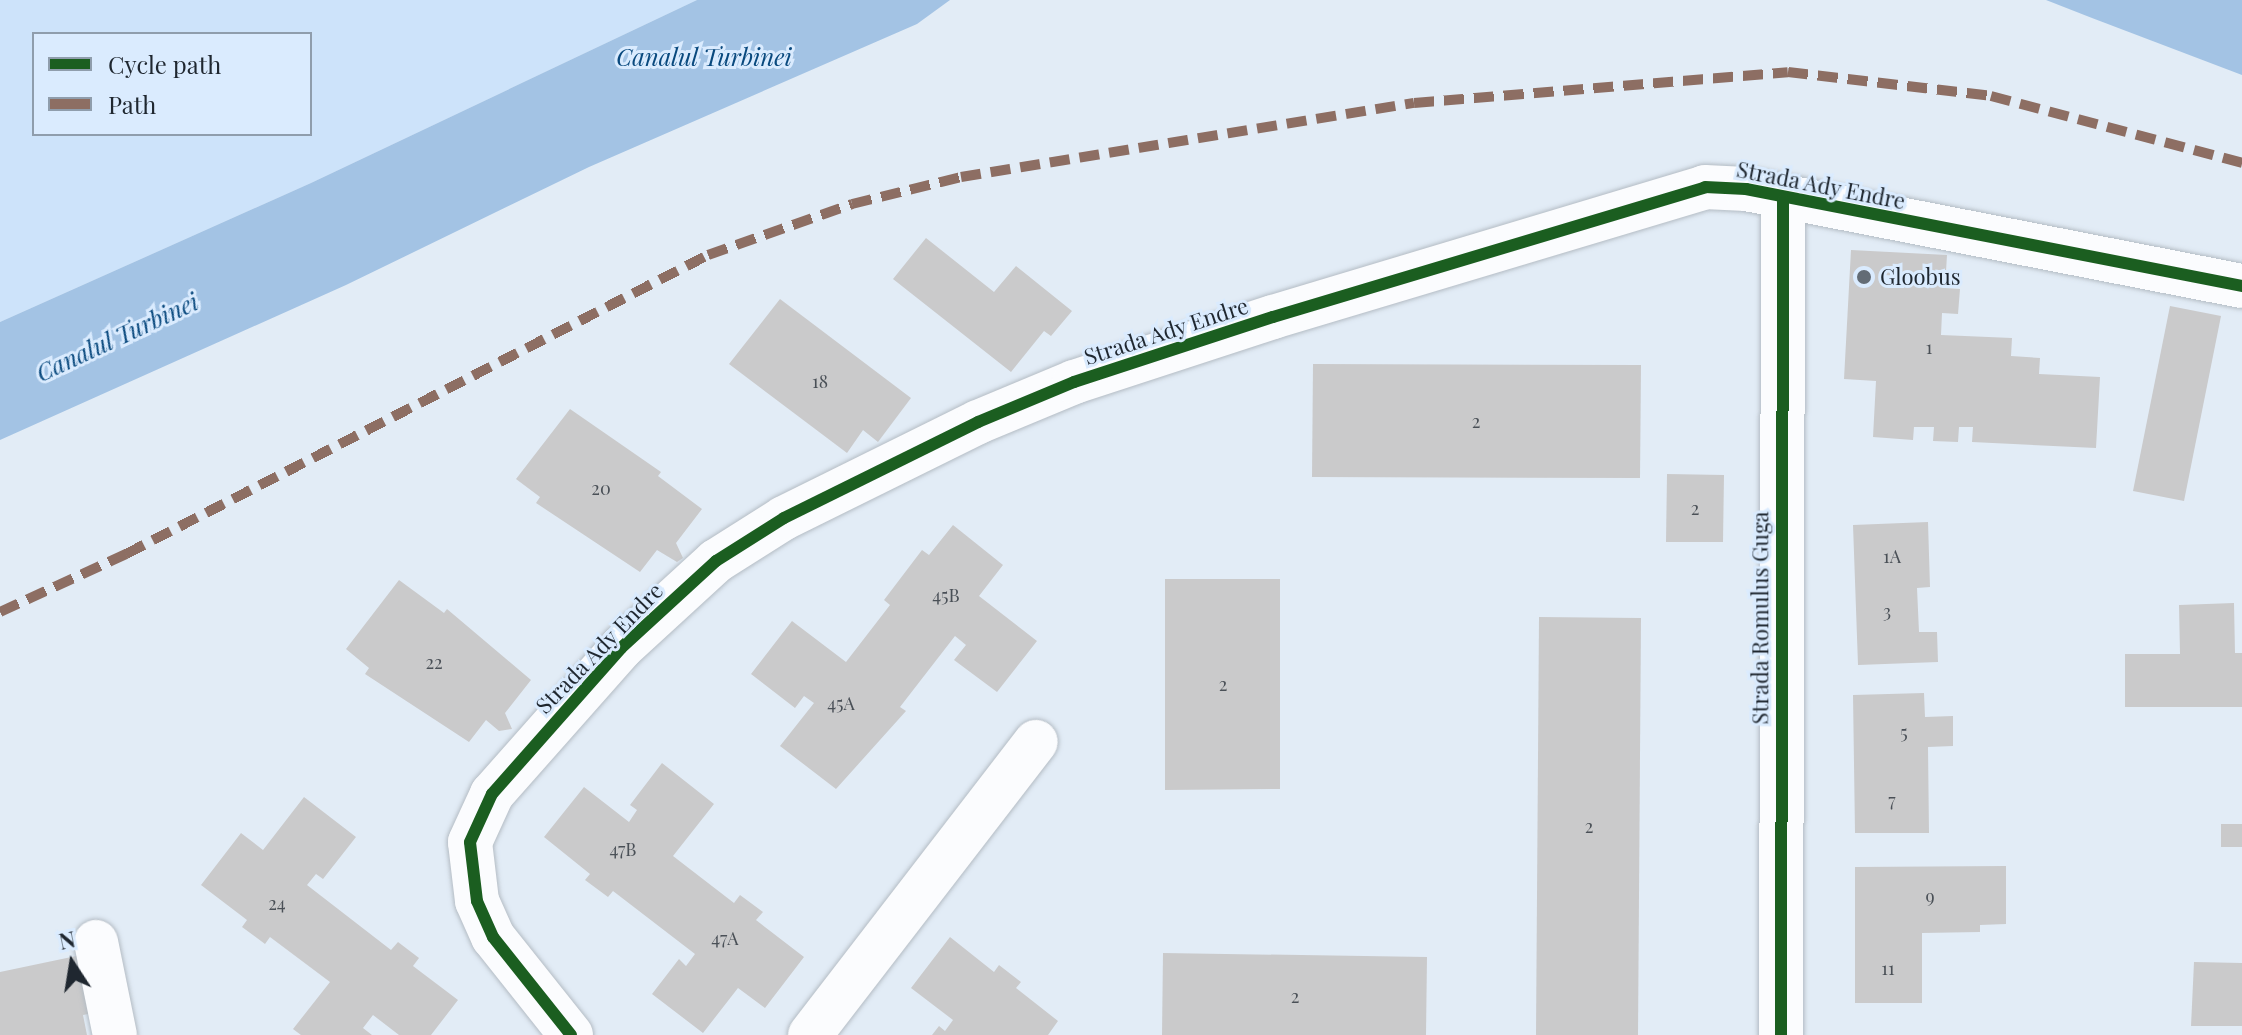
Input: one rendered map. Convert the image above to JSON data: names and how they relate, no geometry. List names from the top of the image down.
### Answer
{
  "streets": {
    "street": ["Strada Ady Endre", "Strada Romulus Guga"]
  },
  "crossings": [
    ["Strada Ady Endre", "Strada Romulus Guga"]
  ],
  "water": ["Canalul Turbinei"],
  "places": ["Gloobus"],
  "house_numbers": [
    "1",
    "18",
    "2",
    "20",
    "2",
    "1A",
    "45B",
    "3",
    "22",
    "2",
    "45A",
    "5",
    "7",
    "2",
    "47B",
    "9",
    "24",
    "47A",
    "11",
    "2"
  ],
  "legend": ["Cycle path", "Path"],
  "north": "top"
}
